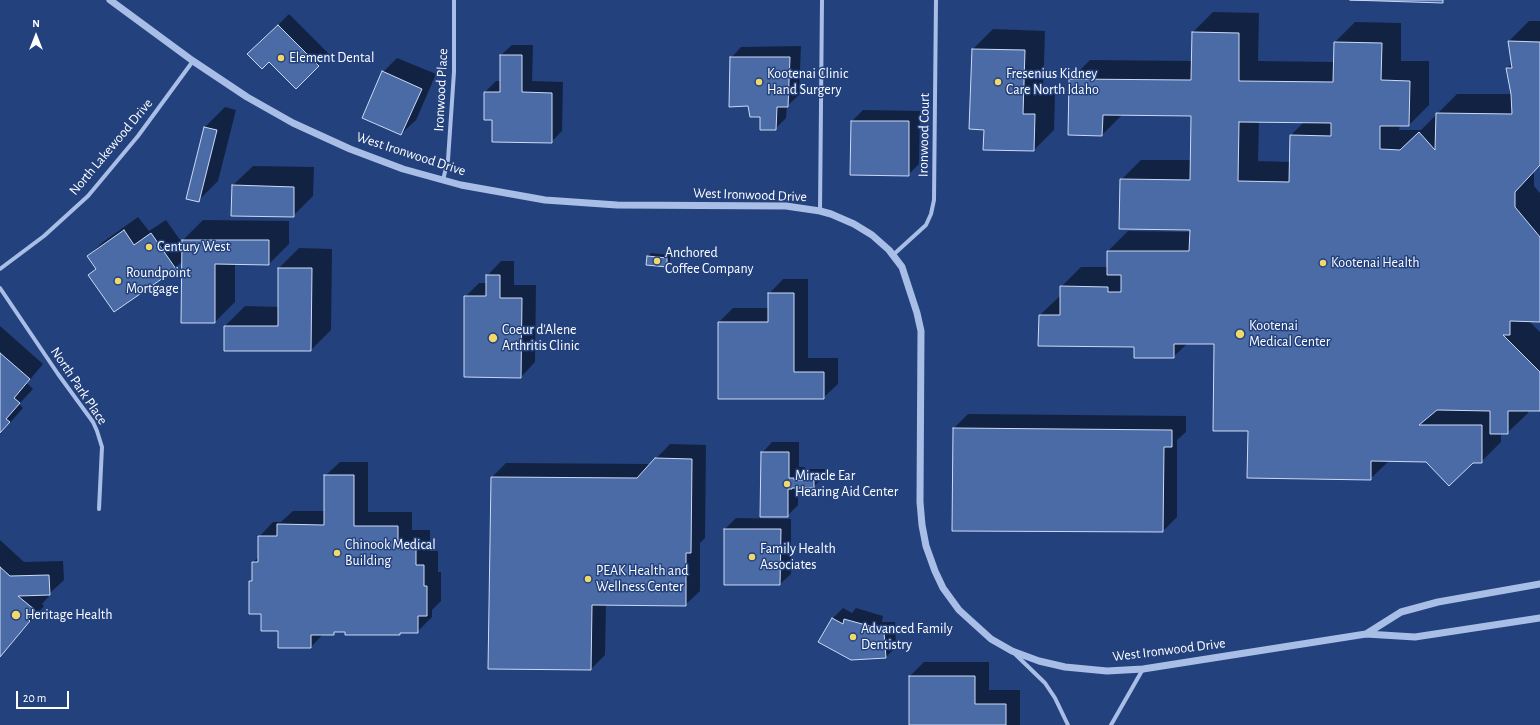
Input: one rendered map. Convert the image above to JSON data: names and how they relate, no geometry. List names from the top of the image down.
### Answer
{
  "streets": {
    "street": [
      "Ironwood Place",
      "Ironwood Court",
      "North Lakewood Drive",
      "West Ironwood Drive",
      "North Park Place"
    ]
  },
  "crossings": [
    ["Ironwood Place", "West Ironwood Drive"],
    ["Ironwood Court", "West Ironwood Drive"],
    ["North Lakewood Drive", "West Ironwood Drive"]
  ],
  "places": [
    "Element Dental",
    "Kootenai Clinic Hand Surgery",
    "Fresenius Kidney Care North Idaho",
    "Century West",
    "Anchored Coffee Company",
    "Kootenai Health",
    "Roundpoint Mortgage",
    "Kootenai Medical Center",
    "Coeur d'Alene Arthritis Clinic",
    "Miracle Ear Hearing Aid Center",
    "Chinook Medical Building",
    "Family Health Associates",
    "PEAK Health and Wellness Center",
    "Heritage Health",
    "Advanced Family Dentistry"
  ],
  "scale_bar": "20 m",
  "north": "top"
}
